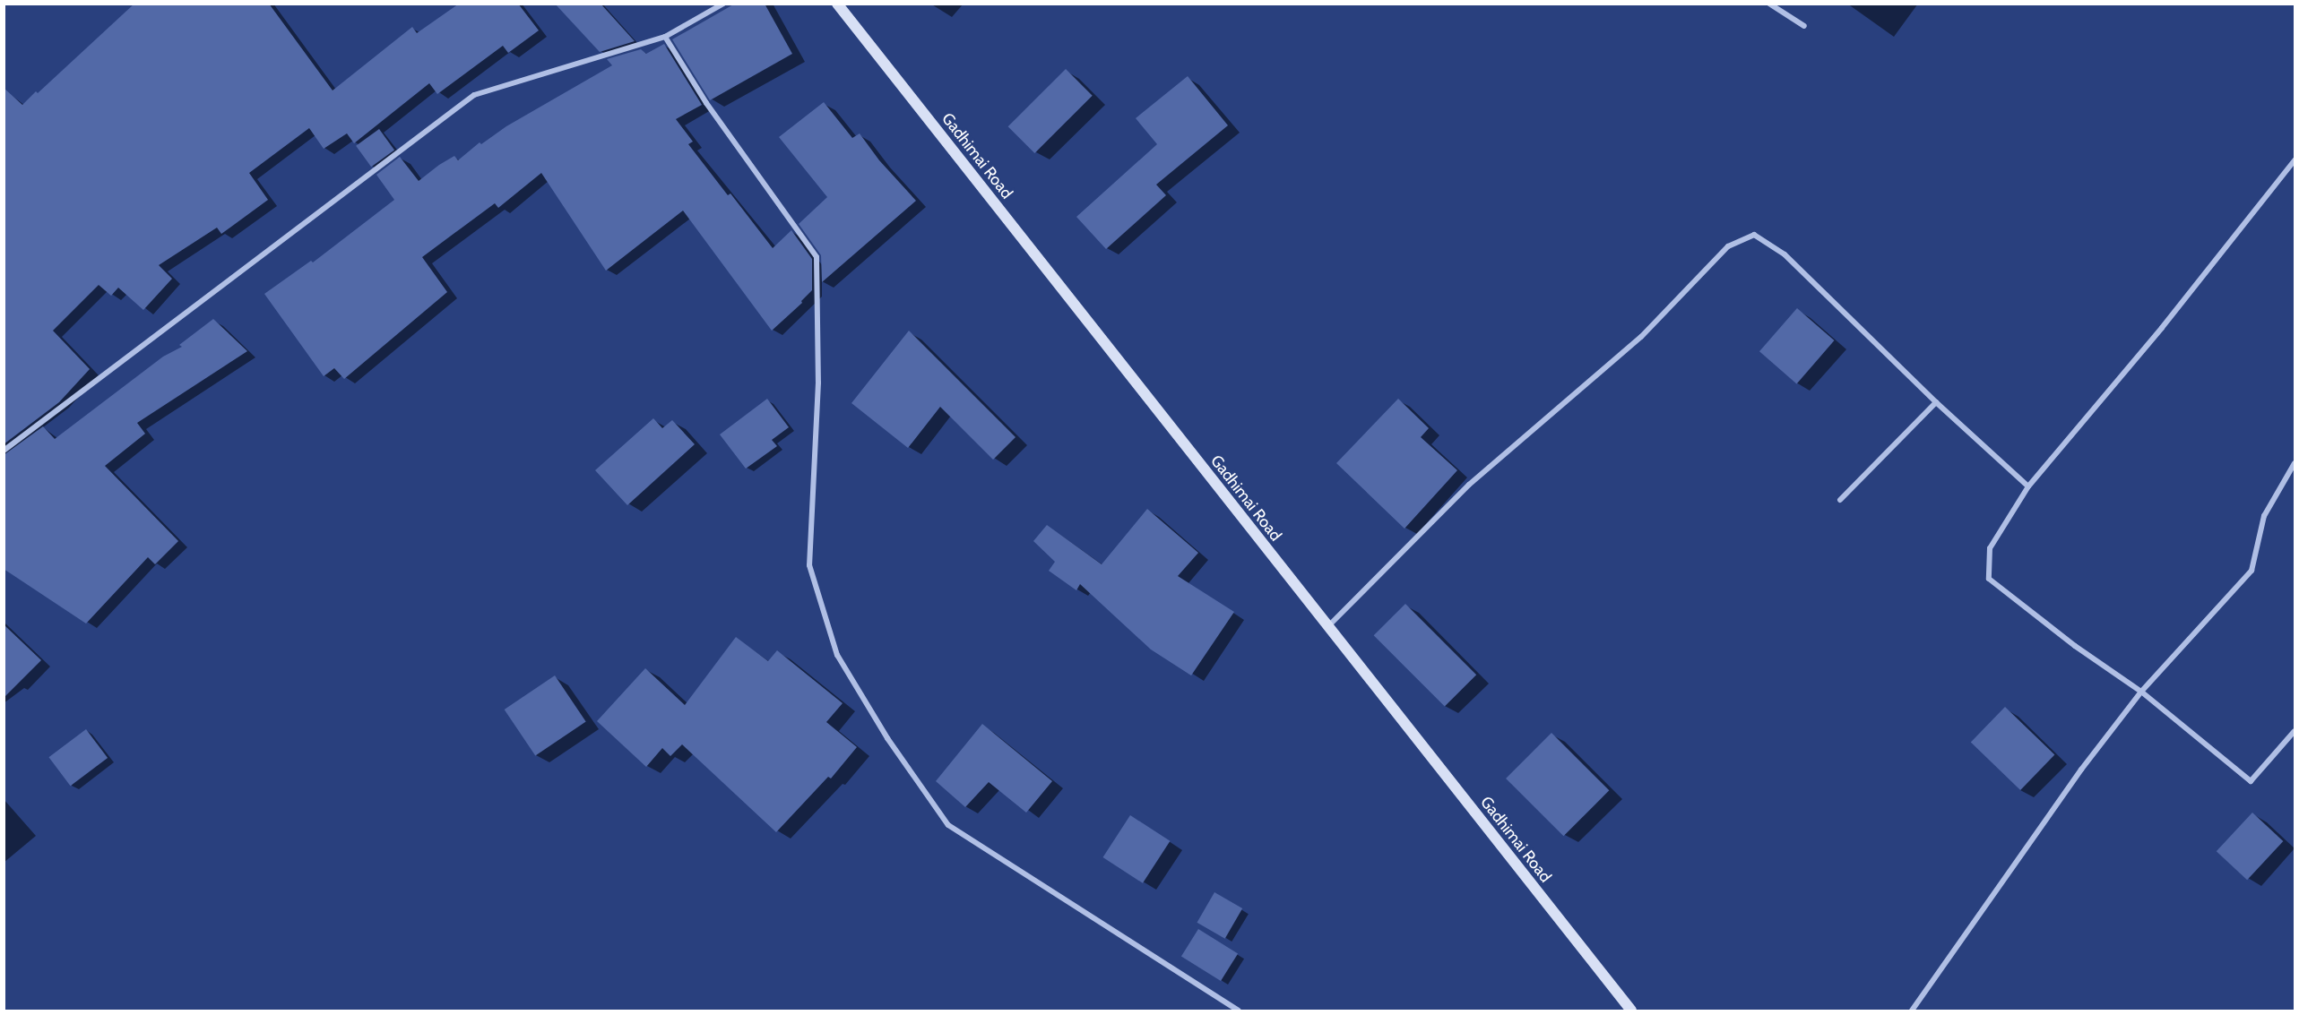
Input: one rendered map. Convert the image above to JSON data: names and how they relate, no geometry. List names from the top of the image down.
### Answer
{
  "streets": {
    "street": ["Gadhimai Road"]
  }
}
